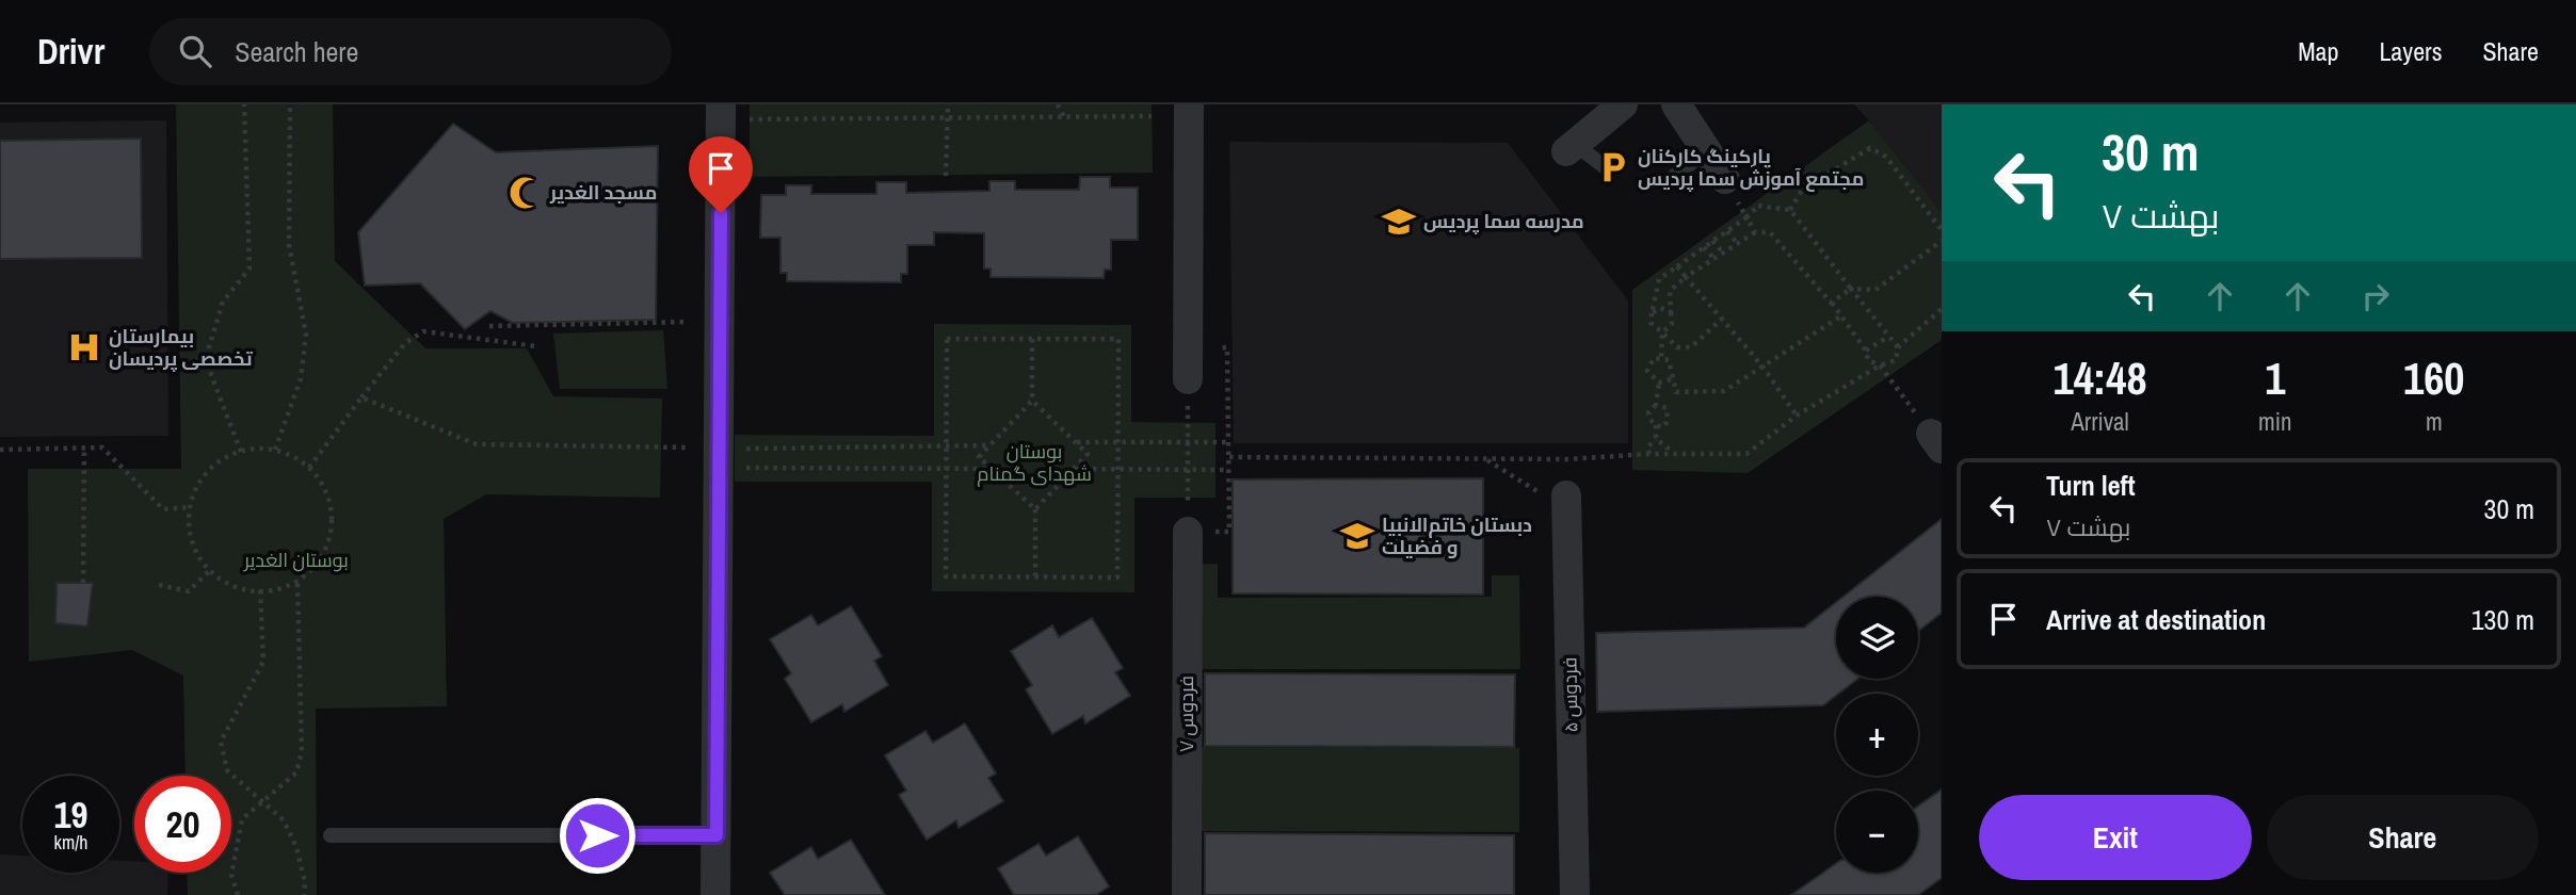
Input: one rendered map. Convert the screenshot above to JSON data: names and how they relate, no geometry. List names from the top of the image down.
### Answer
{
  "streets": {
    "street": ["فردوس ۵", "فردوس ۷"]
  },
  "parks": ["بوستان شهدای گمنام", "بوستان الغدیر"],
  "places": {
    "parking": ["پارکینگ کارکنان مجتمع آموزش سما پردیس"],
    "mosque": ["مسجد الغدیر"],
    "school or university": ["مدرسه سما پردیس", "دبستان خاتم‌الانبیا و فضیلت"],
    "hospital": ["بیمارستان تخصصی پردیسان"]
  },
  "page": {
    "header": "Drivr",
    "search": "Search here",
    "nav": ["Map", "Layers", "Share"],
    "turn": ["30 m", "بهشت ۷"],
    "eta": [
      "14:48",
      "Arrival",
      "1",
      "min",
      "160",
      "m"
    ],
    "list": [
      {
        "name": "Turn left",
        "note": "بهشت ۷",
        "value": "30 m"
      },
      {
        "name": "Arrive at destination",
        "value": "130 m"
      }
    ],
    "map_buttons": ["+", "−"],
    "speed": "19 km/h",
    "limit": "20",
    "buttons": ["Exit", "Share"]
  }
}
